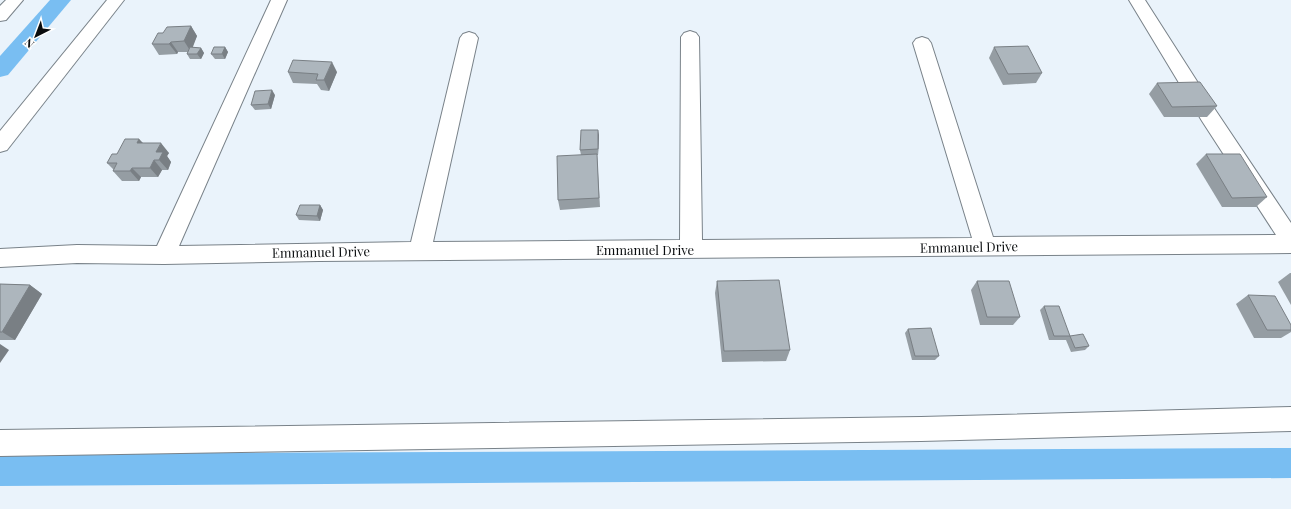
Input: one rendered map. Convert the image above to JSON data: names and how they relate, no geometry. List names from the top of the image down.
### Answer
{
  "streets": {
    "street": ["Emmanuel Drive"]
  },
  "north": "bottom left"
}
